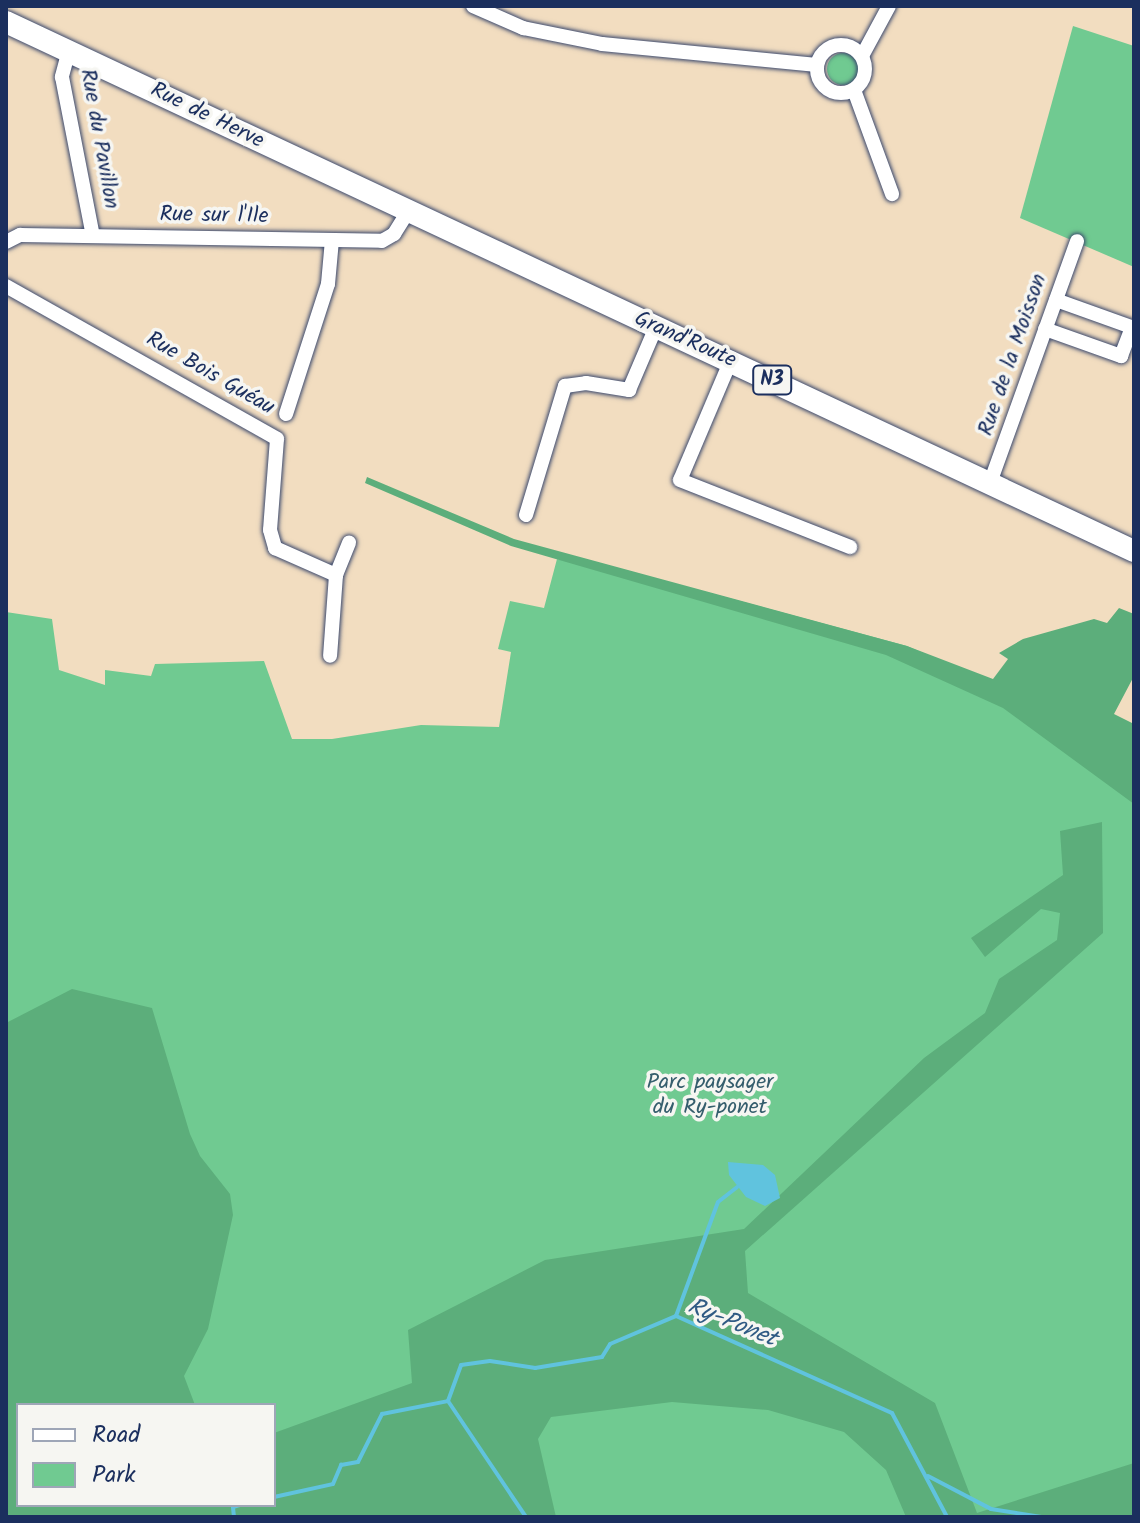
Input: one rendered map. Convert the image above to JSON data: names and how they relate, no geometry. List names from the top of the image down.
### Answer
{
  "streets": {
    "main road": ["Rue de Herve", "Grand'Route", "N3"],
    "street": [
      "Rue du Pavillon",
      "Rue sur l'Ile",
      "Rue de la Moisson",
      "Rue Bois Guéau"
    ]
  },
  "crossings": [
    ["Rue de Herve", "Rue du Pavillon"],
    ["Rue de Herve", "Rue sur l'Ile"],
    ["Rue de Herve", "Grand'Route"],
    ["Rue du Pavillon", "Rue sur l'Ile"],
    ["Rue sur l'Ile", "Grand'Route"],
    ["Rue sur l'Ile", "Rue Bois Guéau"],
    ["Grand'Route", "Rue de la Moisson"]
  ],
  "water": ["Ry-Ponet"],
  "parks": ["Parc paysager du Ry-ponet"],
  "legend": ["Road", "Park"]
}
